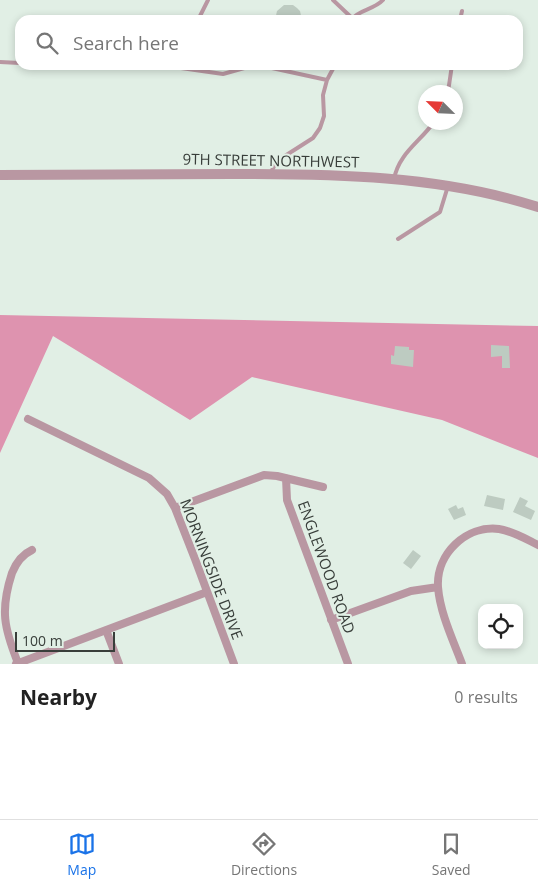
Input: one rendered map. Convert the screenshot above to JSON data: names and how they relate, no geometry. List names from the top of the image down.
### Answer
{
  "streets": {
    "street": ["9TH STREET NORTHWEST", "ENGLEWOOD ROAD", "MORNINGSIDE DRIVE"]
  },
  "crossings": [
    ["ENGLEWOOD ROAD", "MORNINGSIDE DRIVE"]
  ],
  "scale_bar": "100 m",
  "north": "top left",
  "page": {
    "search": "Search here",
    "scale": "100 m",
    "heading": ["Nearby", "0 results"],
    "nav": ["Map", "Directions", "Saved"]
  }
}
